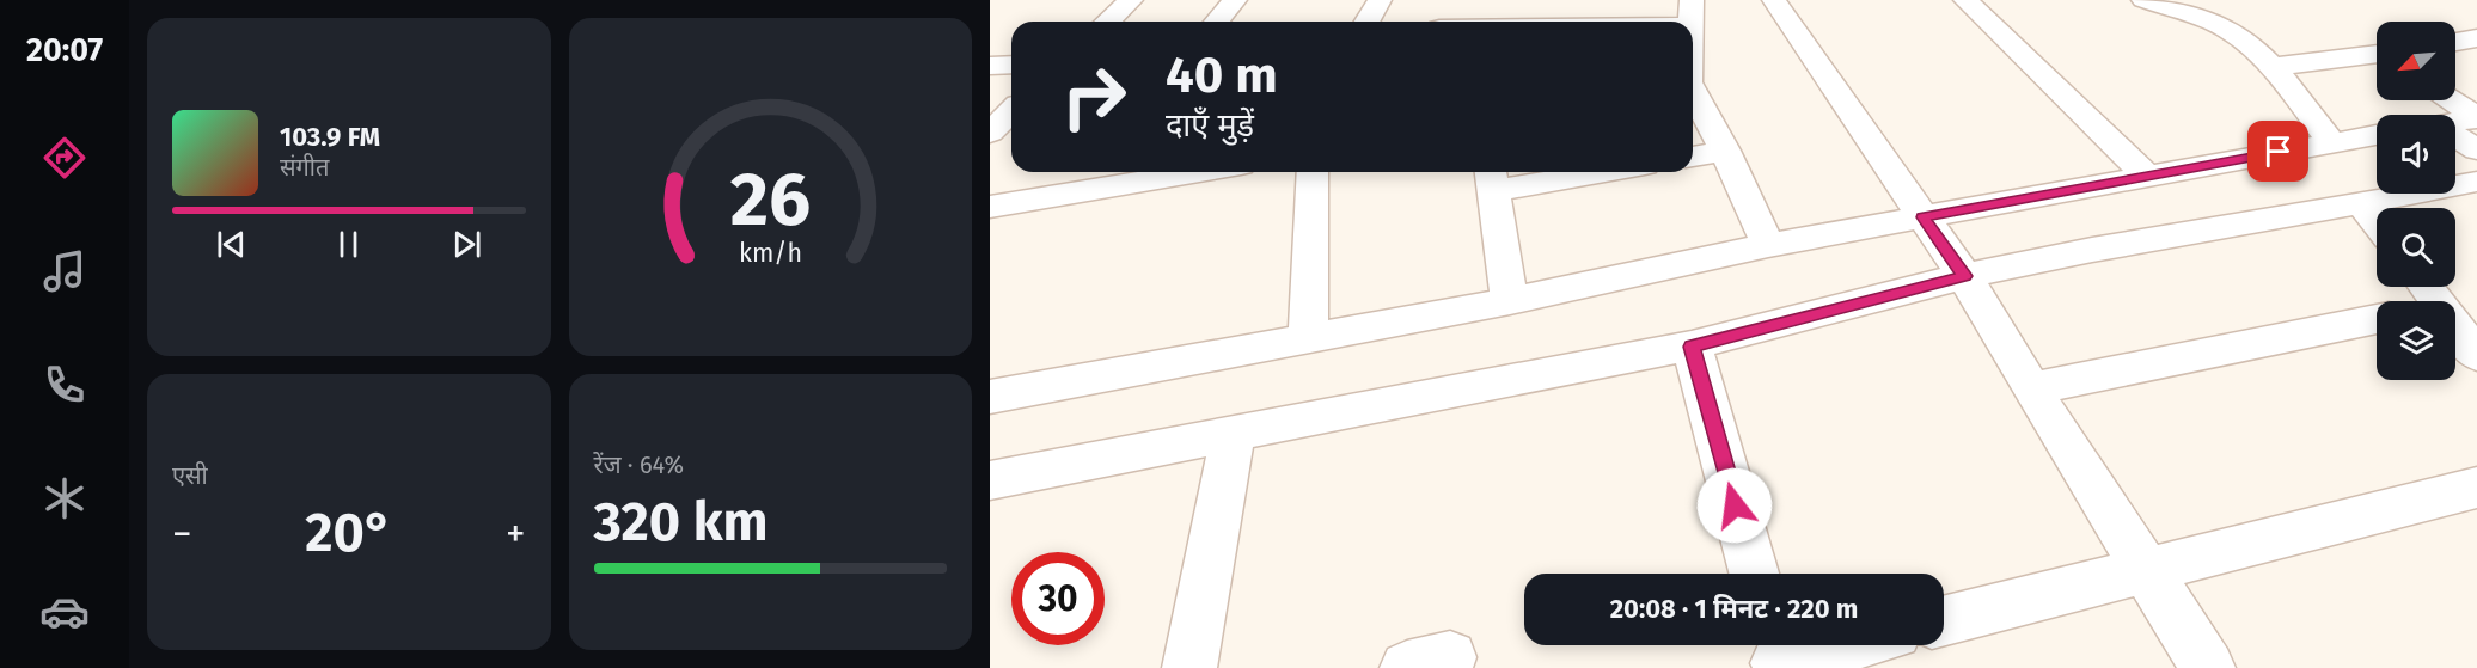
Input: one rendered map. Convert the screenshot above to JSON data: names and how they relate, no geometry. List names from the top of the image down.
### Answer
{
  "north": "bottom left",
  "page": {
    "tabs": "20:07",
    "turn": ["40 m", "दाएँ मुड़ें"],
    "song": ["103.9 FM", "संगीत"],
    "tile": [
      "एसी",
      ["रेंज · 64%", "320 km"]
    ],
    "heat": ["−", "20°", "+"],
    "limit": "30",
    "trip": "20:08 · 1 मिनट · 220 m",
    "gauge": ["26", "km/h"]
  }
}
